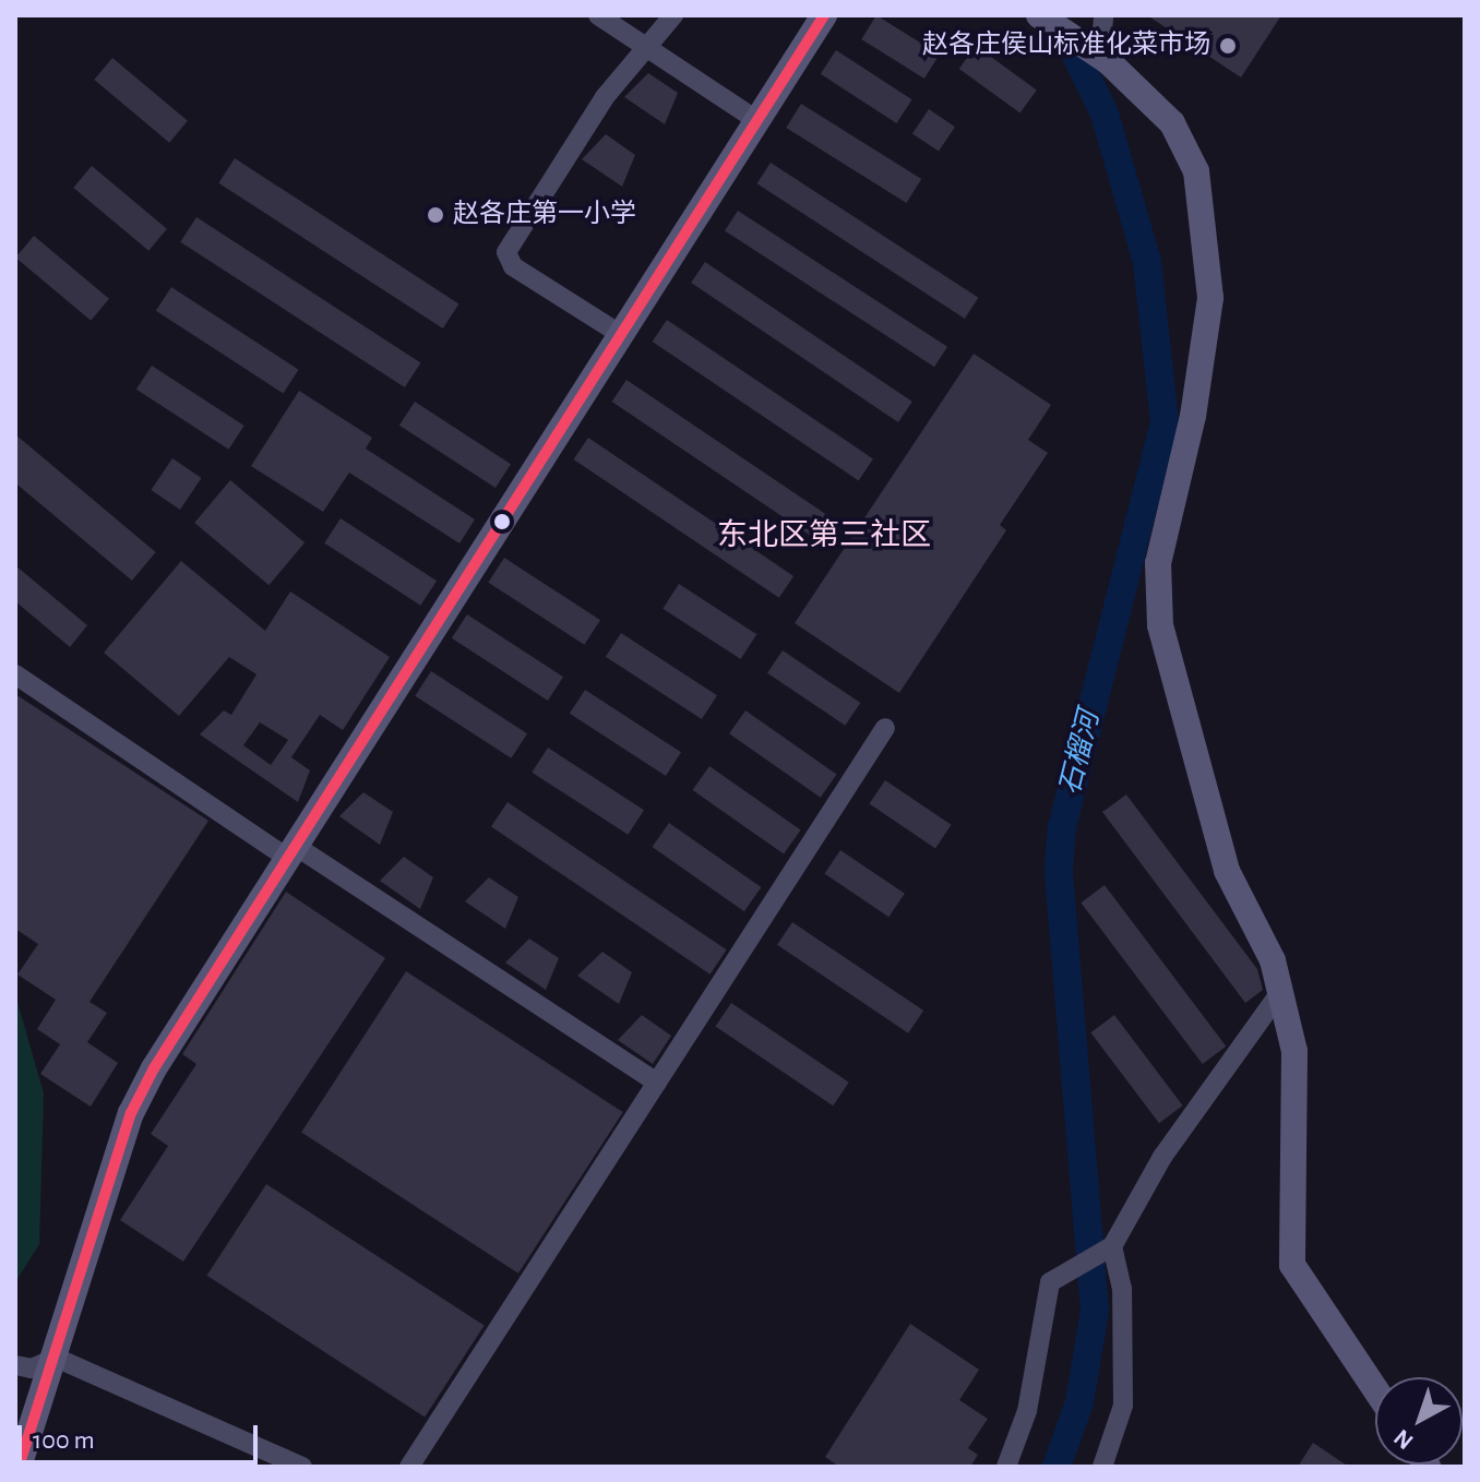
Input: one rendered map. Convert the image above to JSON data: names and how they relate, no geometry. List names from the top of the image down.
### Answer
{
  "districts": ["东北区第三社区"],
  "water": ["石榴河"],
  "places": ["赵各庄侯山标准化菜市场", "赵各庄第一小学"],
  "scale_bar": "100 m",
  "north": "bottom left"
}
